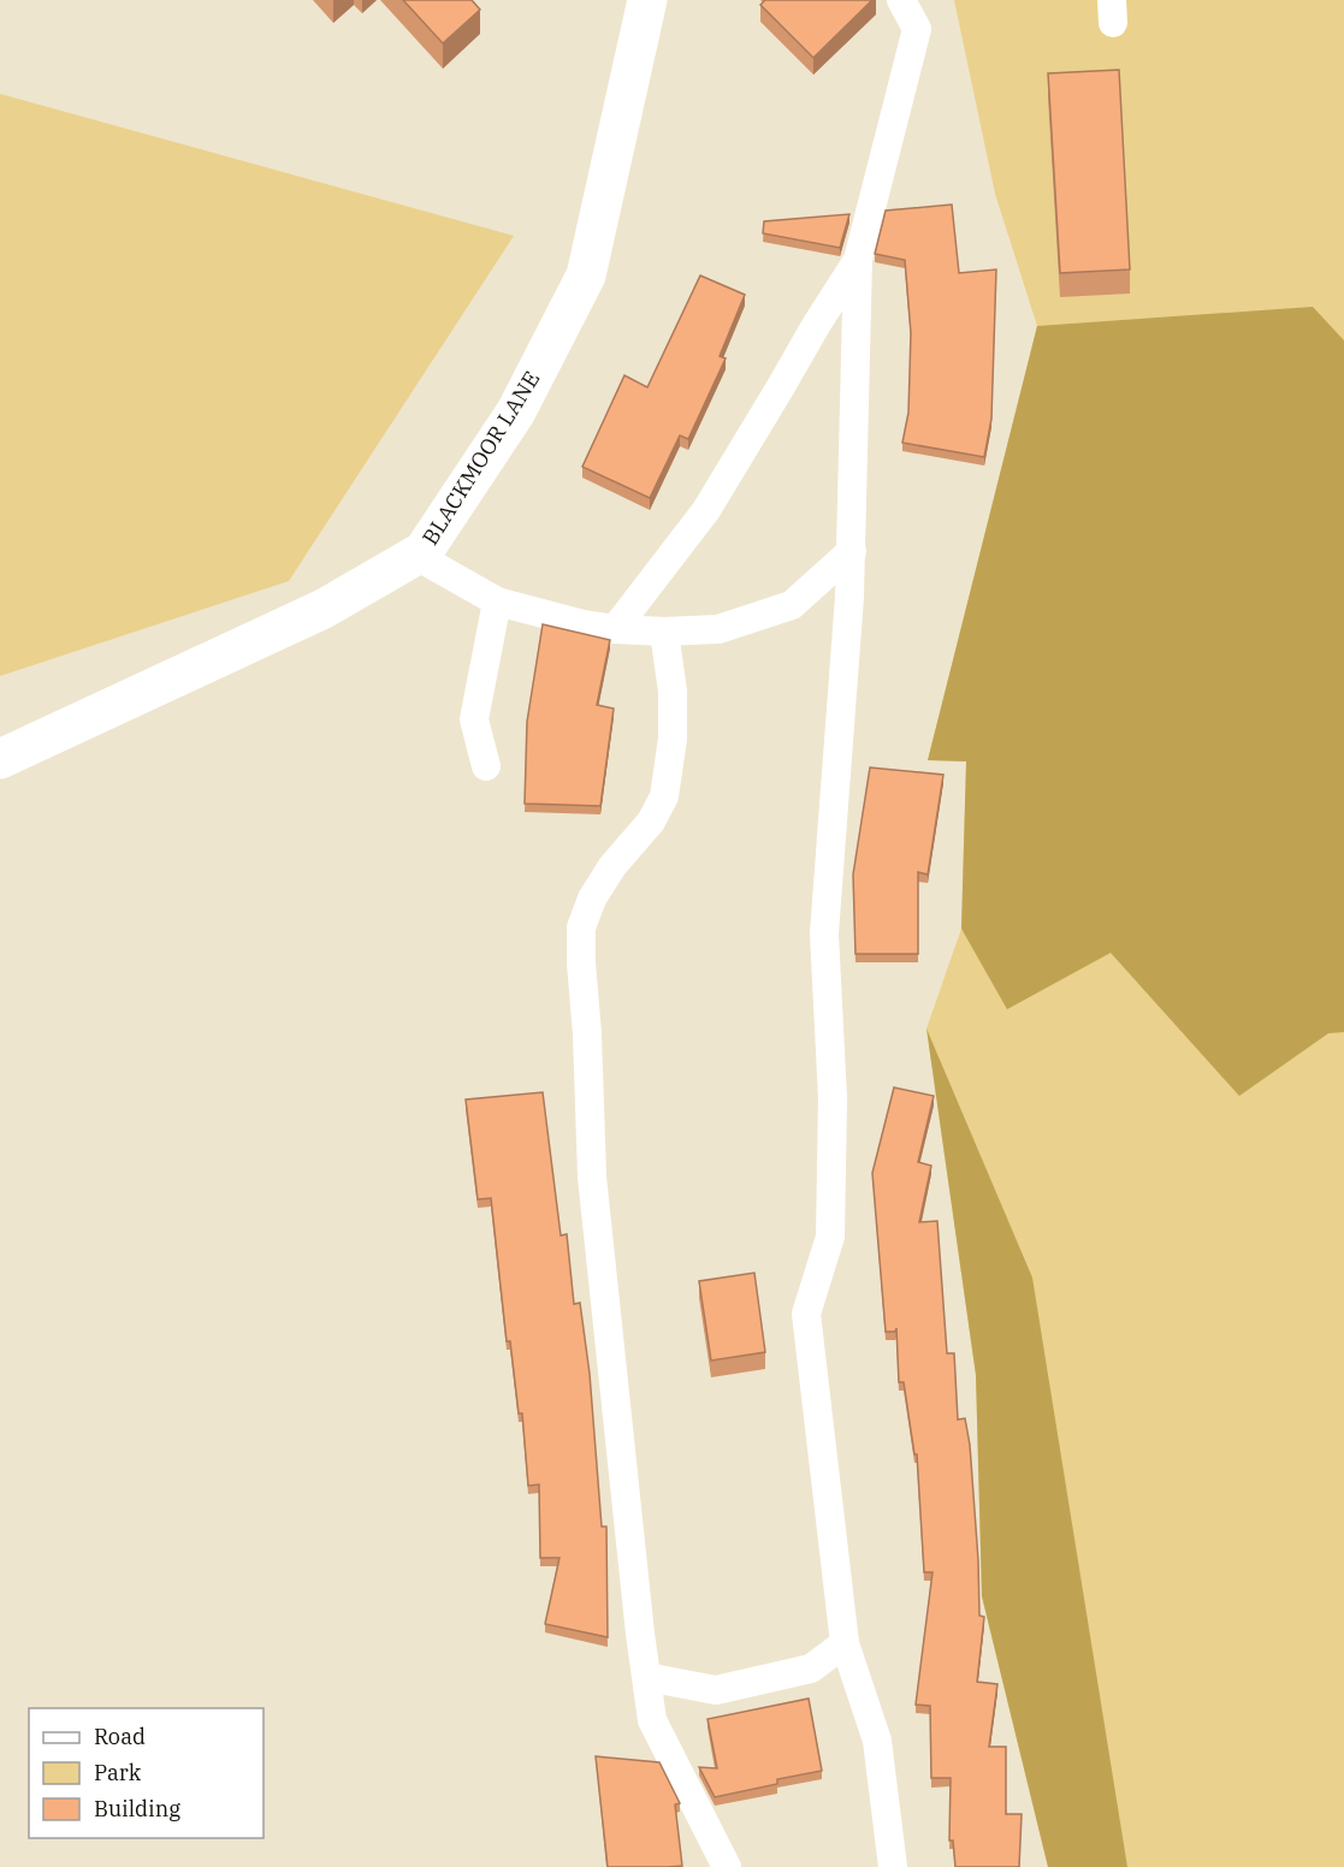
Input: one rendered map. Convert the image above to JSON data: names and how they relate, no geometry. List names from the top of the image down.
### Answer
{
  "streets": {
    "street": ["BLACKMOOR LANE"]
  },
  "legend": ["Road", "Park", "Building"]
}
